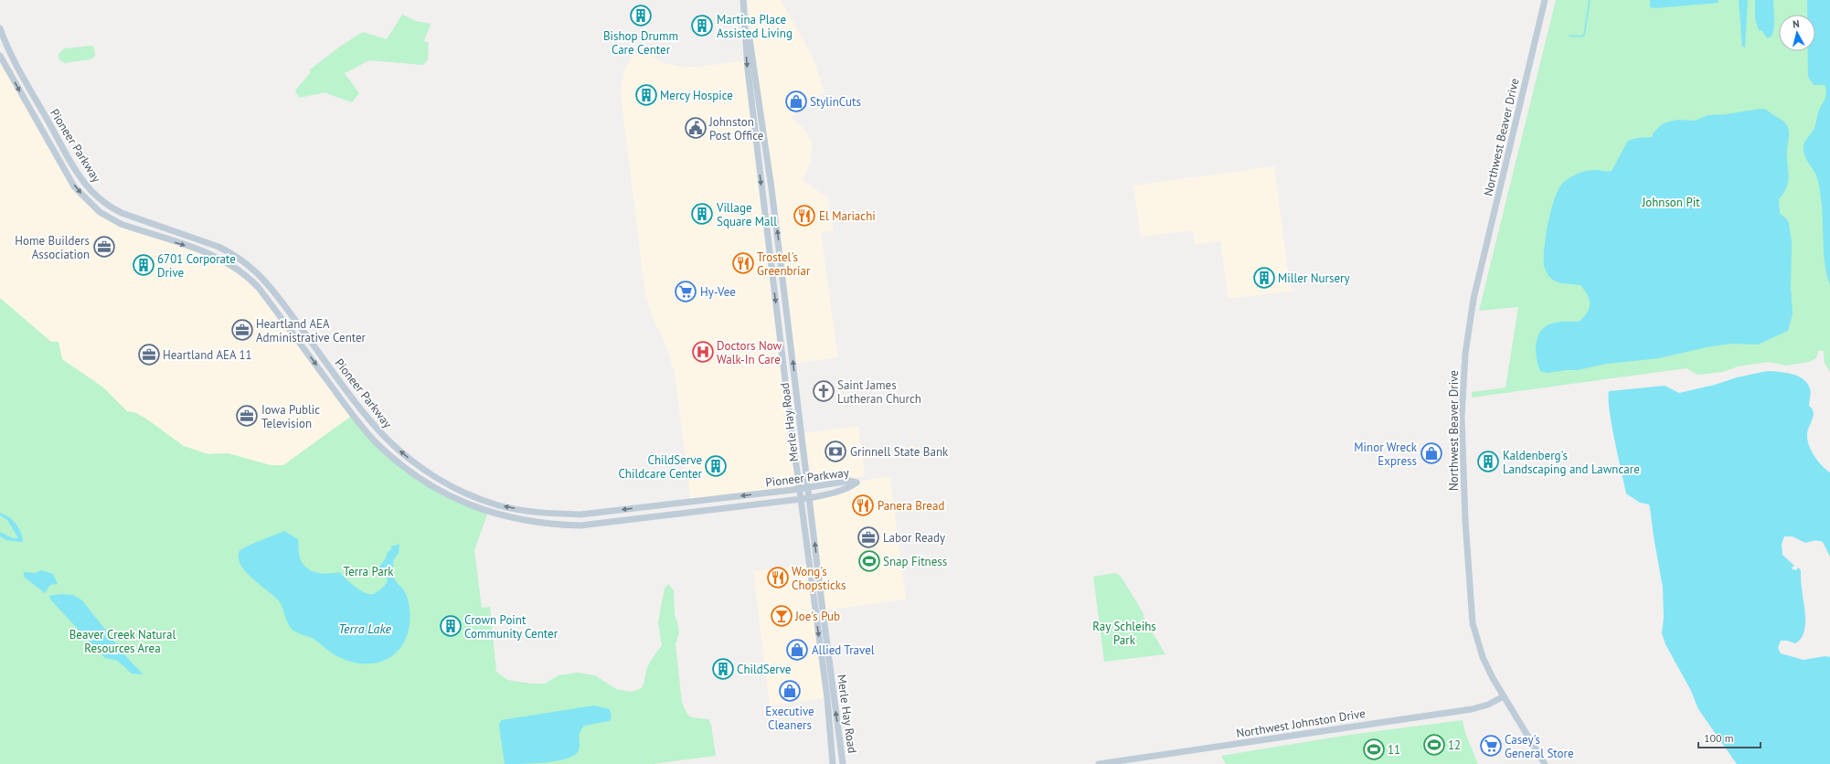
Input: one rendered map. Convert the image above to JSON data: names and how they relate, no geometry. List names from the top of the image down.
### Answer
{
  "streets": {
    "street": [
      "Northwest Beaver Drive",
      "Pioneer Parkway",
      "Merle Hay Road",
      "Northwest Johnston Drive"
    ]
  },
  "crossings": [
    ["Northwest Beaver Drive", "Northwest Johnston Drive"],
    ["Pioneer Parkway", "Merle Hay Road"]
  ],
  "water": ["Terra Lake"],
  "parks": [
    "Johnson Pit",
    "Terra Park",
    "Ray Schleihs Park",
    "Beaver Creek Natural Resources Area"
  ],
  "places": {
    "building": [
      "Bishop Drumm Care Center",
      "Martina Place Assisted Living",
      "Mercy Hospice",
      "Village Square Mall",
      "6701 Corporate Drive",
      "Miller Nursery",
      "Kaldenberg's Landscaping and Lawncare",
      "ChildServe Childcare Center",
      "Crown Point Community Center",
      "ChildServe"
    ],
    "shop": [
      "StylinCuts",
      "Minor Wreck Express",
      "Allied Travel",
      "Executive Cleaners"
    ],
    "public building": ["Johnston Post Office"],
    "restaurant": [
      "El Mariachi",
      "Trostel's Greenbriar",
      "Panera Bread",
      "Wong's Chopsticks"
    ],
    "office": [
      "Home Builders Association",
      "Heartland AEA Administrative Center",
      "Heartland AEA 11",
      "Iowa Public Television",
      "Labor Ready"
    ],
    "supermarket": ["Hy-Vee", "Casey's General Store"],
    "hospital": ["Doctors Now Walk-In Care"],
    "church": ["Saint James Lutheran Church"],
    "bank": ["Grinnell State Bank"],
    "sports": ["Snap Fitness", "12", "11"],
    "bar": ["Joe's Pub"]
  },
  "scale_bar": "100 m",
  "north": "top"
}
